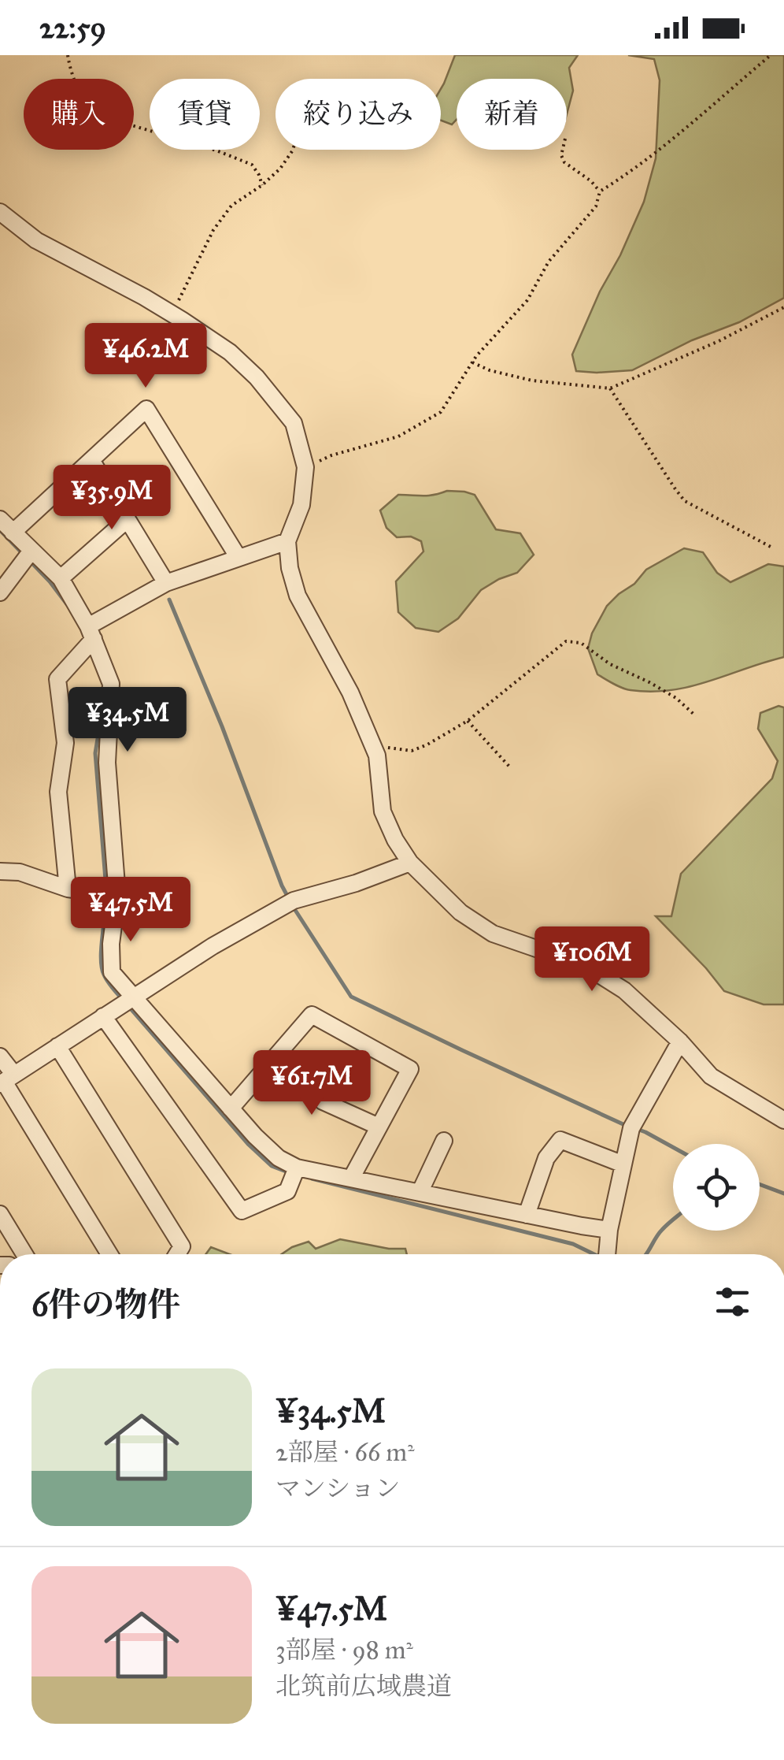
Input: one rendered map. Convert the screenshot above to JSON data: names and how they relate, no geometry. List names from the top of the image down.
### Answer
{
  "page": {
    "status": "22:59",
    "chip": [
      "購入",
      "賃貸",
      "絞り込み",
      "新着"
    ],
    "price": [
      "¥46.2M",
      "¥35.9M",
      "¥34.5M",
      "¥47.5M",
      "¥106M",
      "¥61.7M"
    ],
    "heading": "6件の物件",
    "list": [
      {
        "name": "¥34.5M",
        "note": "2部屋 · 66 m² · マンション"
      },
      {
        "name": "¥47.5M",
        "note": "3部屋 · 98 m² · 北筑前広域農道"
      }
    ]
  }
}
